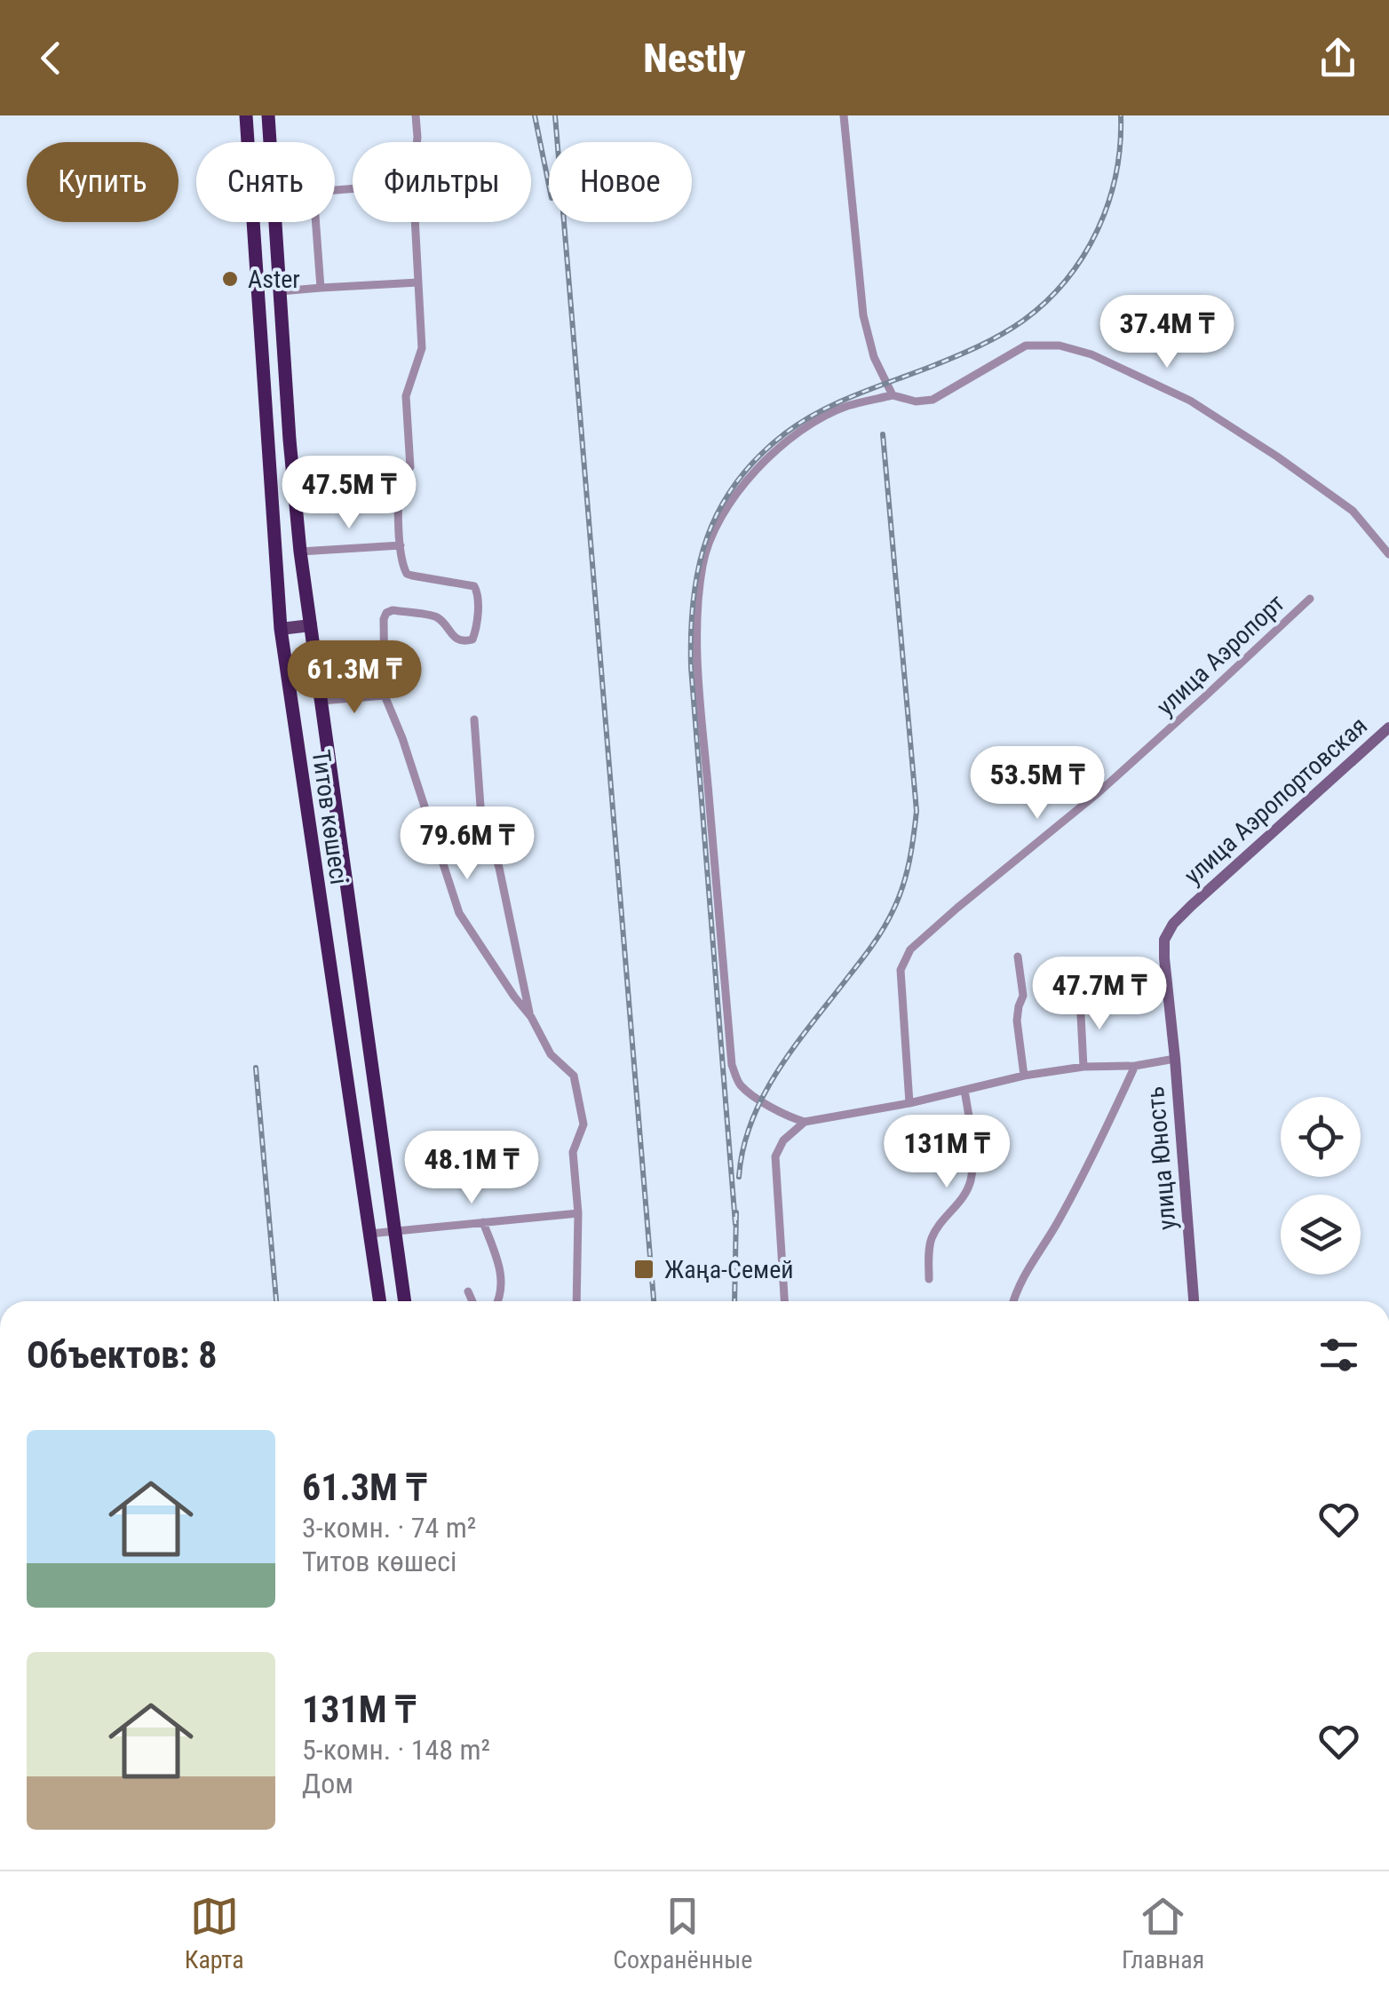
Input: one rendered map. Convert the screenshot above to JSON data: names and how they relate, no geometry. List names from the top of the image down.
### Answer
{
  "streets": {
    "highway": ["Титов көшесі"],
    "street": ["улица Аэропорт", "улица Аэропортовская", "улица Юность"]
  },
  "crossings": [
    ["улица Аэропортовская", "улица Юность"]
  ],
  "places": {
    "other": ["Aster"],
    "transit": ["Жаңа-Семей"]
  },
  "page": {
    "header": "Nestly",
    "chip": [
      "Купить",
      "Снять",
      "Фильтры",
      "Новое"
    ],
    "price": [
      "37.4M ₸",
      "47.5M ₸",
      "61.3M ₸",
      "53.5M ₸",
      "79.6M ₸",
      "47.7M ₸",
      "131M ₸",
      "48.1M ₸"
    ],
    "heading": "Объектов: 8",
    "list": [
      {
        "name": "61.3M ₸",
        "note": "3-комн. · 74 m² · Титов көшесі"
      },
      {
        "name": "131M ₸",
        "note": "5-комн. · 148 m² · Дом"
      }
    ],
    "tabs": ["Карта", "Сохранённые", "Главная"]
  }
}
